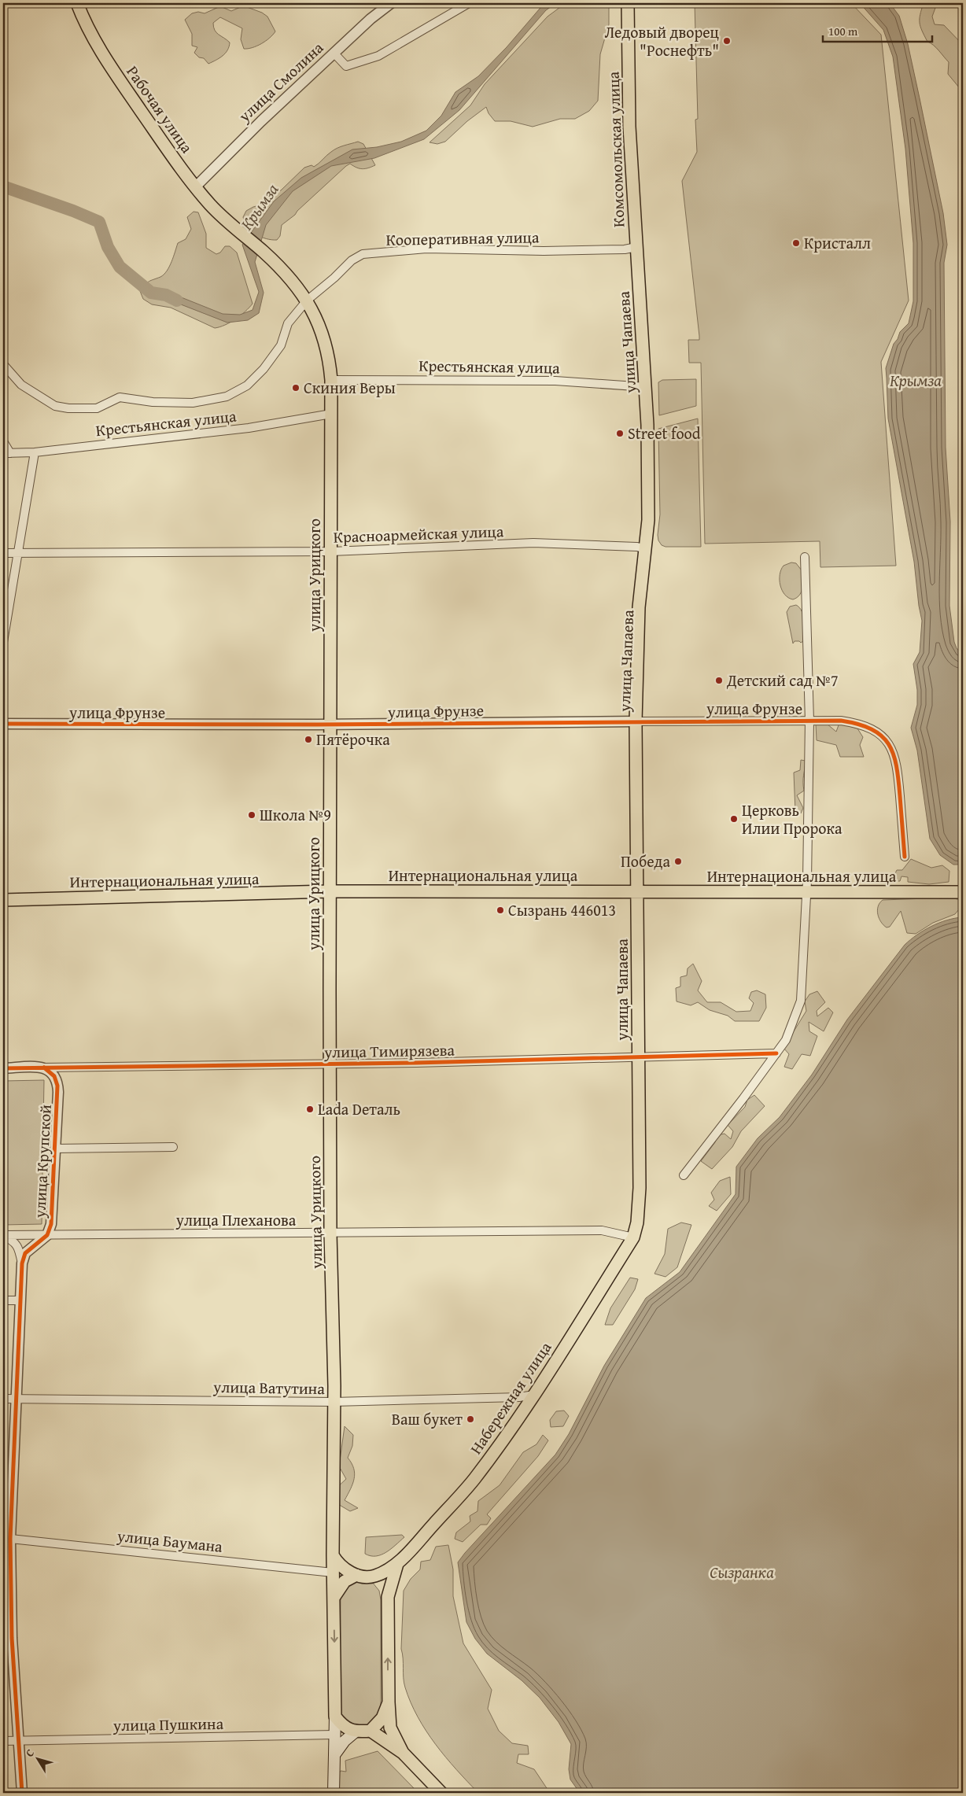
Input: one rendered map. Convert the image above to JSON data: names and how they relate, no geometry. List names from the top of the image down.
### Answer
{
  "streets": {
    "main road": [
      "Рабочая улица",
      "Комсомольская улица",
      "улица Чапаева",
      "улица Урицкого",
      "Интернациональная улица",
      "Набережная улица"
    ],
    "street": [
      "улица Смолина",
      "Кооперативная улица",
      "Крестьянская улица",
      "Красноармейская улица",
      "улица Фрунзе",
      "улица Тимирязева",
      "улица Крупской",
      "улица Плеханова",
      "улица Ватутина",
      "улица Баумана",
      "улица Пушкина"
    ]
  },
  "crossings": [
    ["улица Смолина", "Рабочая улица"],
    ["Рабочая улица", "улица Урицкого"],
    ["Комсомольская улица", "Кооперативная улица"],
    ["Комсомольская улица", "улица Чапаева"],
    ["Кооперативная улица", "улица Чапаева"],
    ["Кооперативная улица", "улица Урицкого"],
    ["улица Чапаева", "Крестьянская улица"],
    ["улица Чапаева", "Красноармейская улица"],
    ["улица Чапаева", "улица Фрунзе"],
    ["улица Чапаева", "Интернациональная улица"],
    ["улица Чапаева", "улица Тимирязева"],
    ["улица Чапаева", "улица Плеханова"],
    ["улица Чапаева", "Набережная улица"],
    ["Крестьянская улица", "улица Урицкого"],
    ["Красноармейская улица", "улица Урицкого"],
    ["улица Урицкого", "улица Фрунзе"],
    ["улица Урицкого", "Интернациональная улица"],
    ["улица Урицкого", "улица Тимирязева"],
    ["улица Урицкого", "улица Плеханова"],
    ["улица Урицкого", "улица Ватутина"],
    ["улица Урицкого", "улица Баумана"],
    ["улица Тимирязева", "улица Крупской"],
    ["улица Крупской", "улица Плеханова"],
    ["улица Крупской", "улица Ватутина"],
    ["улица Крупской", "улица Баумана"],
    ["улица Крупской", "улица Пушкина"],
    ["улица Плеханова", "Набережная улица"],
    ["улица Ватутина", "Набережная улица"]
  ],
  "water": ["Крымза", "Сызранка"],
  "places": [
    "Ледовый дворец \"Роснефть\"",
    "Кристалл",
    "Скиния Веры",
    "Street food",
    "Детский сад №7",
    "Пятёрочка",
    "Школа №9",
    "Церковь Илии Пророка",
    "Победа",
    "Сызрань 446013",
    "Lada Dеталь",
    "Ваш букет"
  ],
  "scale_bar": "100 m",
  "north": "top left"
}
